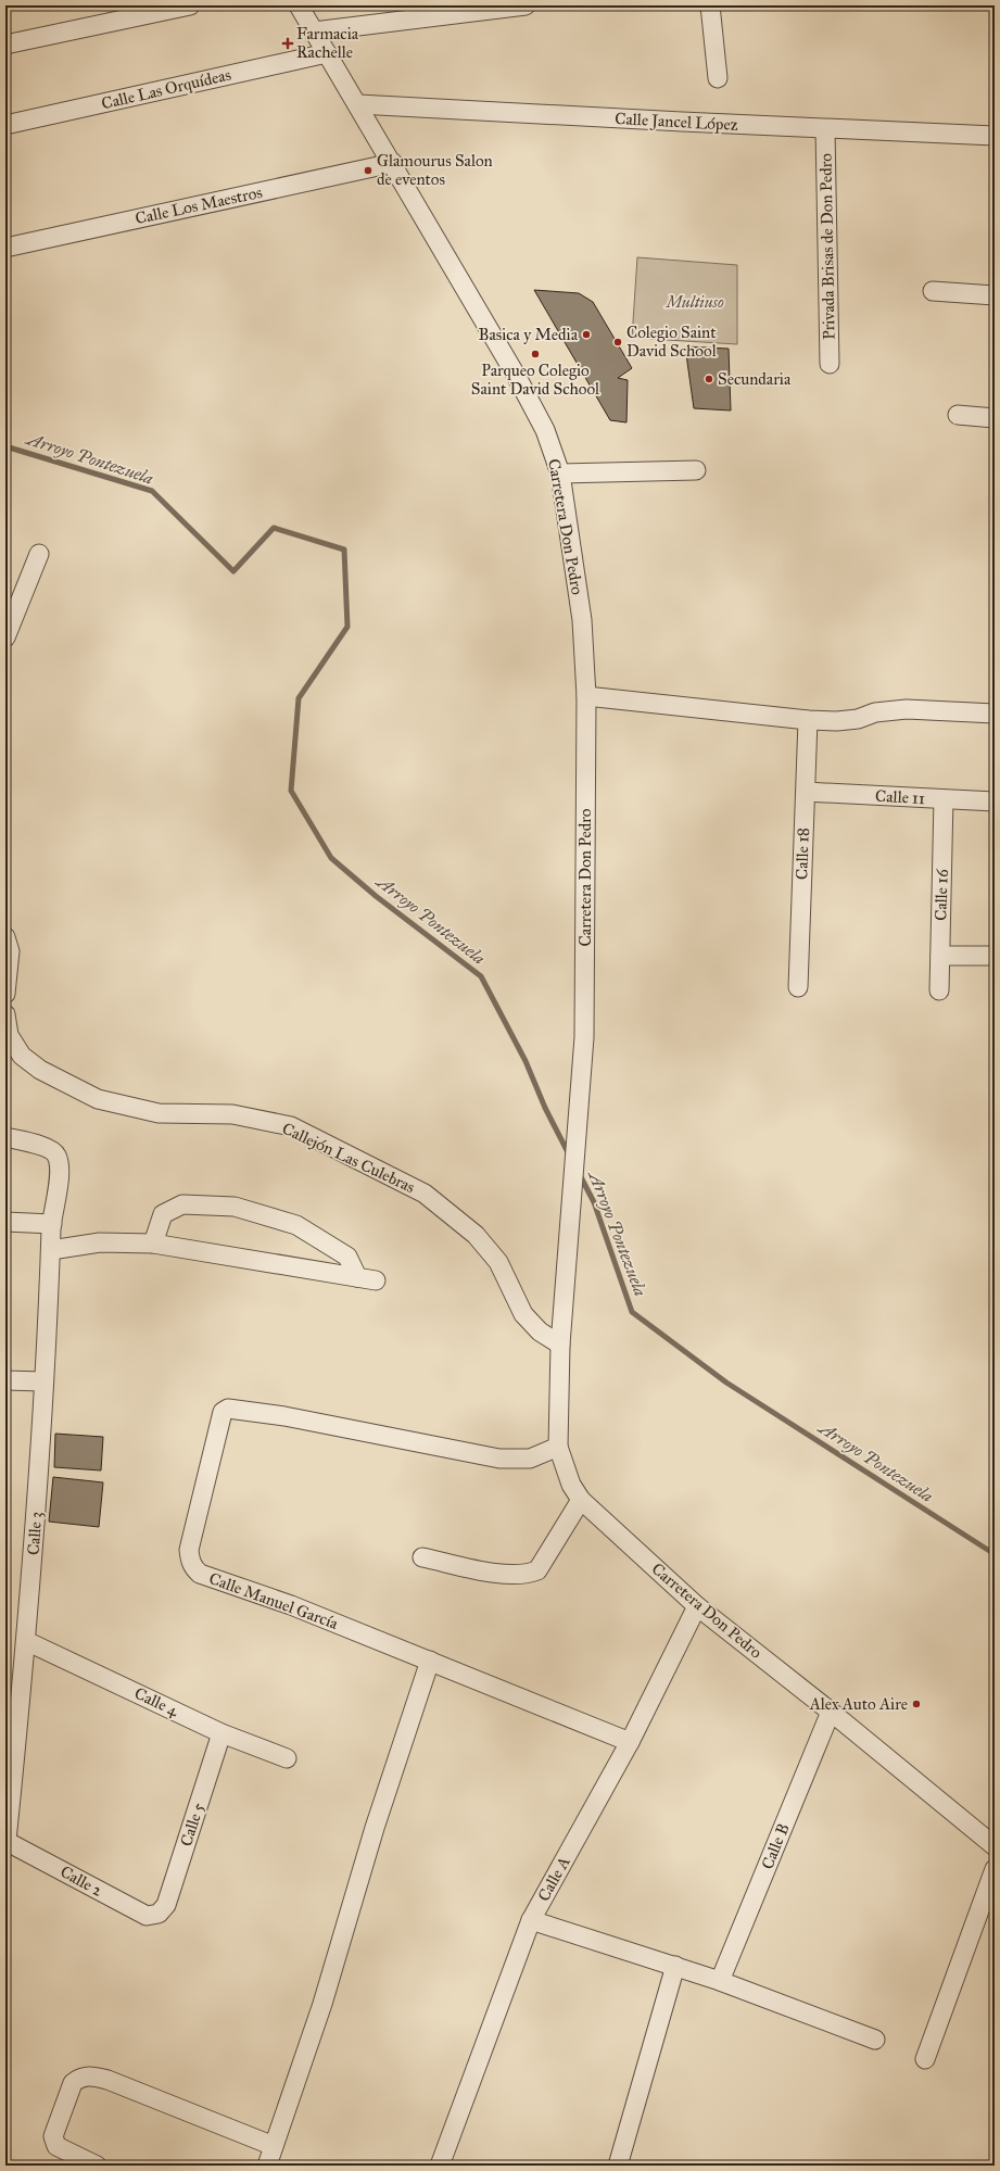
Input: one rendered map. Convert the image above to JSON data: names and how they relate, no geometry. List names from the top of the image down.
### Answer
{
  "streets": {
    "street": [
      "Calle Las Orquídeas",
      "Calle Jancel López",
      "Calle Los Maestros",
      "Privada Brisas de Don Pedro",
      "Carretera Don Pedro",
      "Calle 11",
      "Calle 18",
      "Calle 16",
      "Callejón Las Culebras",
      "Calle 3",
      "Calle Manuel García",
      "Calle 4",
      "Calle 5",
      "Calle B",
      "Calle A",
      "Calle 2"
    ]
  },
  "crossings": [
    ["Calle Las Orquídeas", "Carretera Don Pedro"],
    ["Calle Jancel López", "Privada Brisas de Don Pedro"],
    ["Calle Jancel López", "Carretera Don Pedro"],
    ["Calle Los Maestros", "Carretera Don Pedro"],
    ["Carretera Don Pedro", "Callejón Las Culebras"],
    ["Carretera Don Pedro", "Calle Manuel García"],
    ["Carretera Don Pedro", "Calle B"],
    ["Carretera Don Pedro", "Calle A"],
    ["Calle 11", "Calle 18"],
    ["Calle 11", "Calle 16"],
    ["Calle 3", "Calle 4"],
    ["Calle 3", "Calle 2"],
    ["Calle Manuel García", "Calle A"],
    ["Calle 4", "Calle 5"],
    ["Calle 5", "Calle 2"]
  ],
  "water": ["Arroyo Pontezuela"],
  "parks": ["Multiuso"],
  "places": {
    "health": ["Farmacia Rachelle"],
    "other": [
      "Glamourus Salon de eventos",
      "Basica y Media",
      "Colegio Saint David School",
      "Parqueo Colegio Saint David School",
      "Secundaria",
      "Alex Auto Aire"
    ]
  }
}
